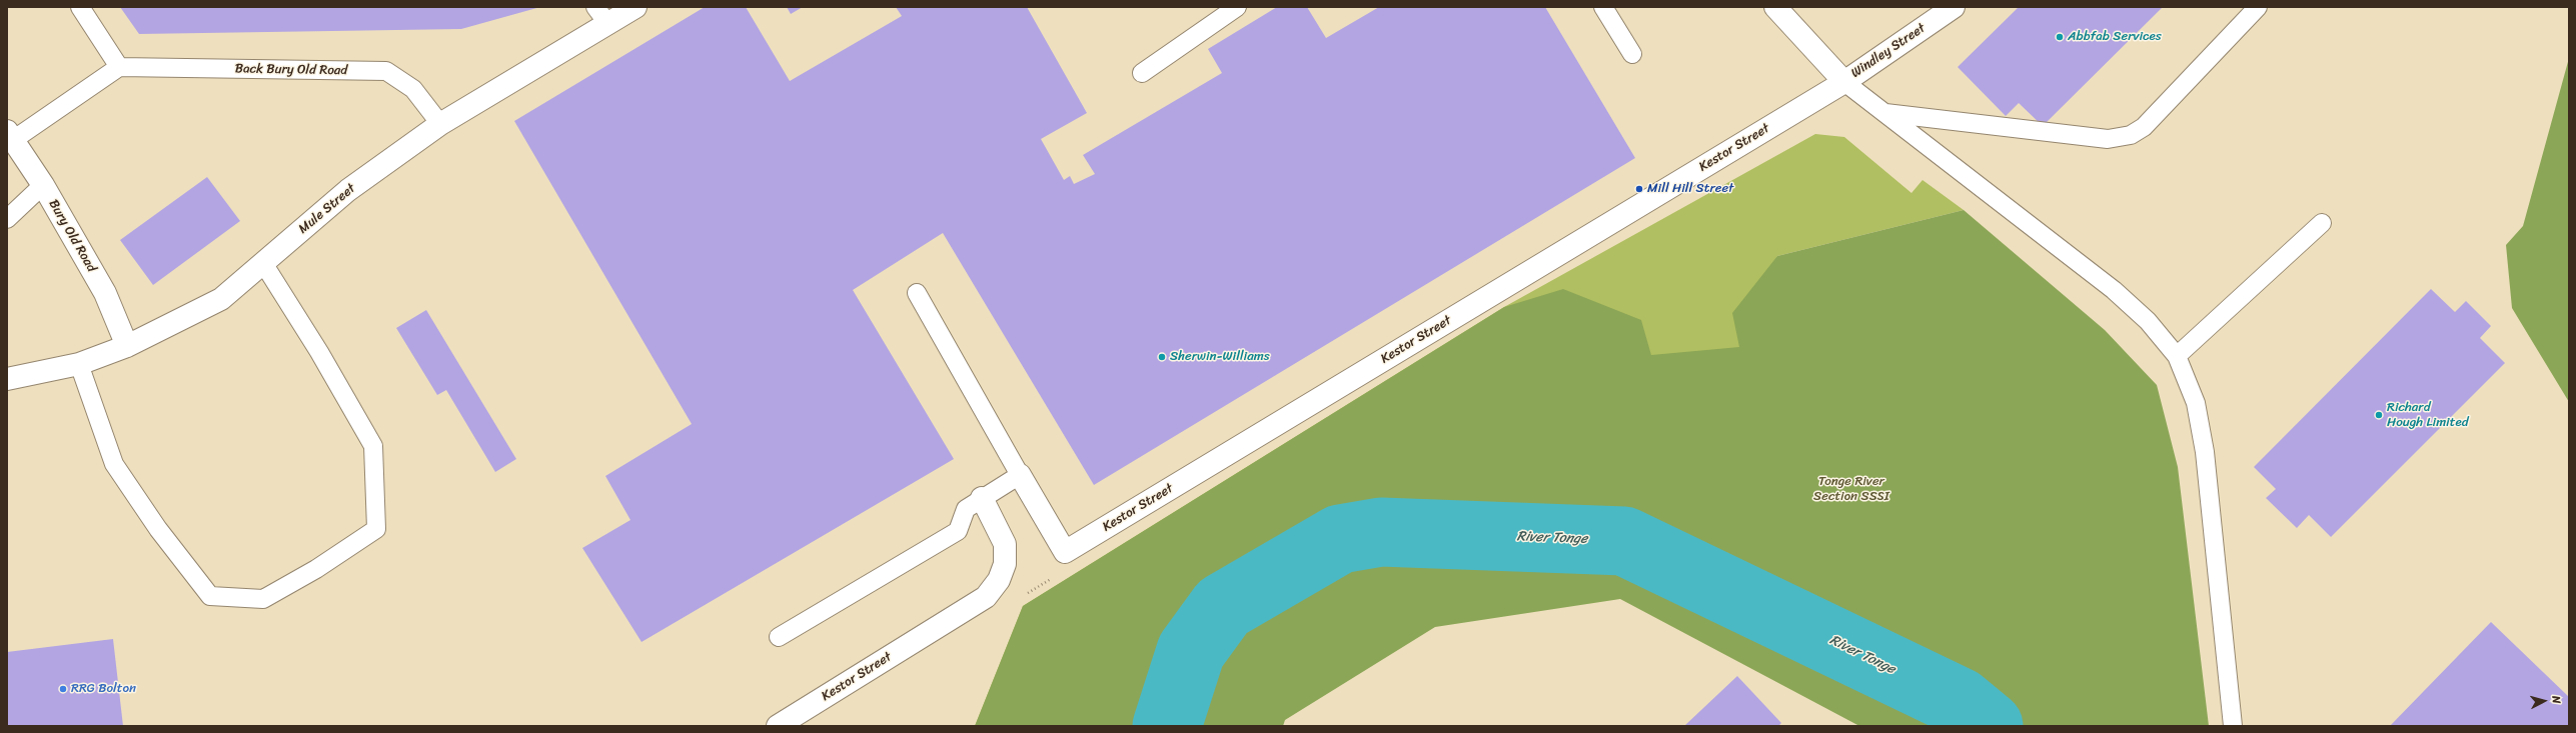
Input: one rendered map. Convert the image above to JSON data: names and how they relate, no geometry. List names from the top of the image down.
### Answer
{
  "streets": {
    "street": [
      "Windley Street",
      "Kestor Street",
      "Mule Street",
      "Bury Old Road"
    ],
    "lane": ["Back Bury Old Road"]
  },
  "crossings": [
    ["Windley Street", "Kestor Street"],
    ["Back Bury Old Road", "Mule Street"],
    ["Mule Street", "Bury Old Road"]
  ],
  "water": ["River Tonge"],
  "parks": ["Tonge River Section SSSI"],
  "places": [
    "Abbfab Services",
    "Mill Hill Street",
    "Sherwin-Williams",
    "Richard Hough Limited",
    "RRG Bolton"
  ],
  "north": "right"
}
